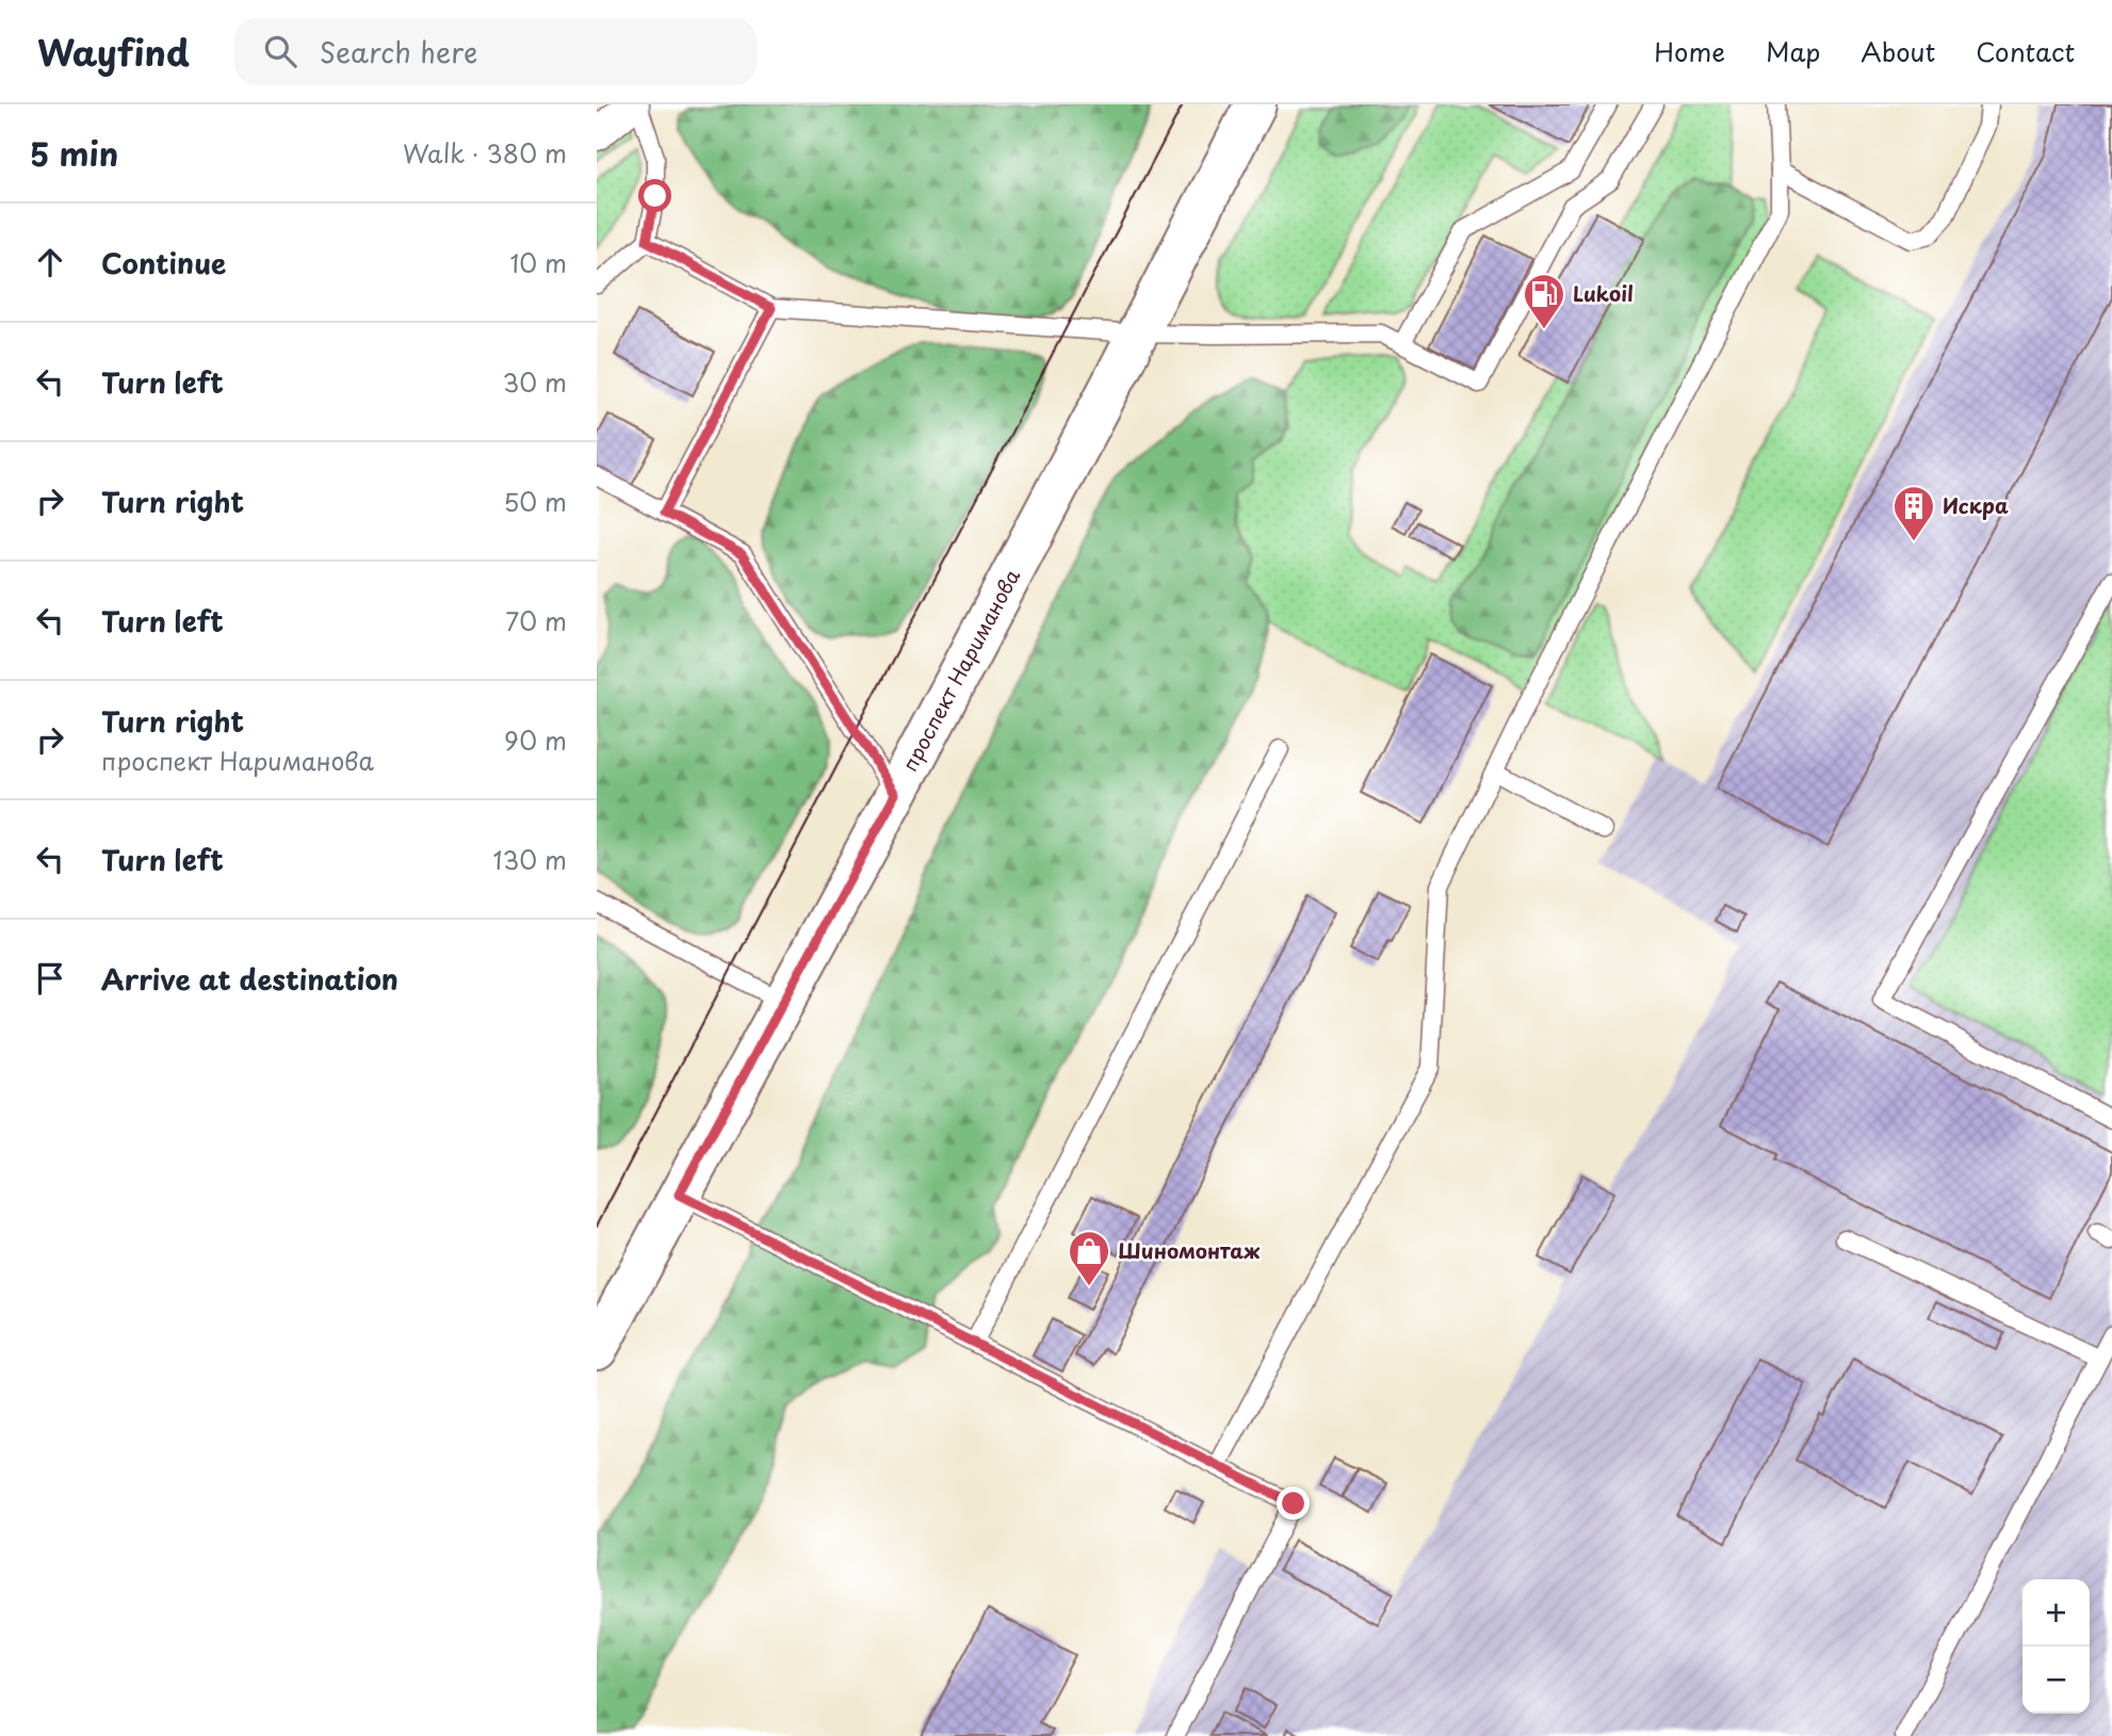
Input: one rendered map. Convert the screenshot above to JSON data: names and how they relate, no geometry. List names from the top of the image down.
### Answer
{
  "streets": {
    "main road": ["проспект Нариманова"]
  },
  "places": {
    "fuel station": ["Lukoil"],
    "building": ["Искра"],
    "shop": ["Шиномонтаж"]
  },
  "page": {
    "header": "Wayfind",
    "search": "Search here",
    "nav": [
      "Home",
      "Map",
      "About",
      "Contact"
    ],
    "heading": ["5 min", "Walk · 380 m"],
    "list": [
      ["Continue", "10 m"],
      ["Turn left", "30 m"],
      ["Turn right", "50 m"],
      ["Turn left", "70 m"],
      ["Turn right", "проспект Нариманова", "90 m"],
      ["Turn left", "130 m"],
      "Arrive at destination"
    ],
    "map_buttons": ["+", "−"]
  }
}
